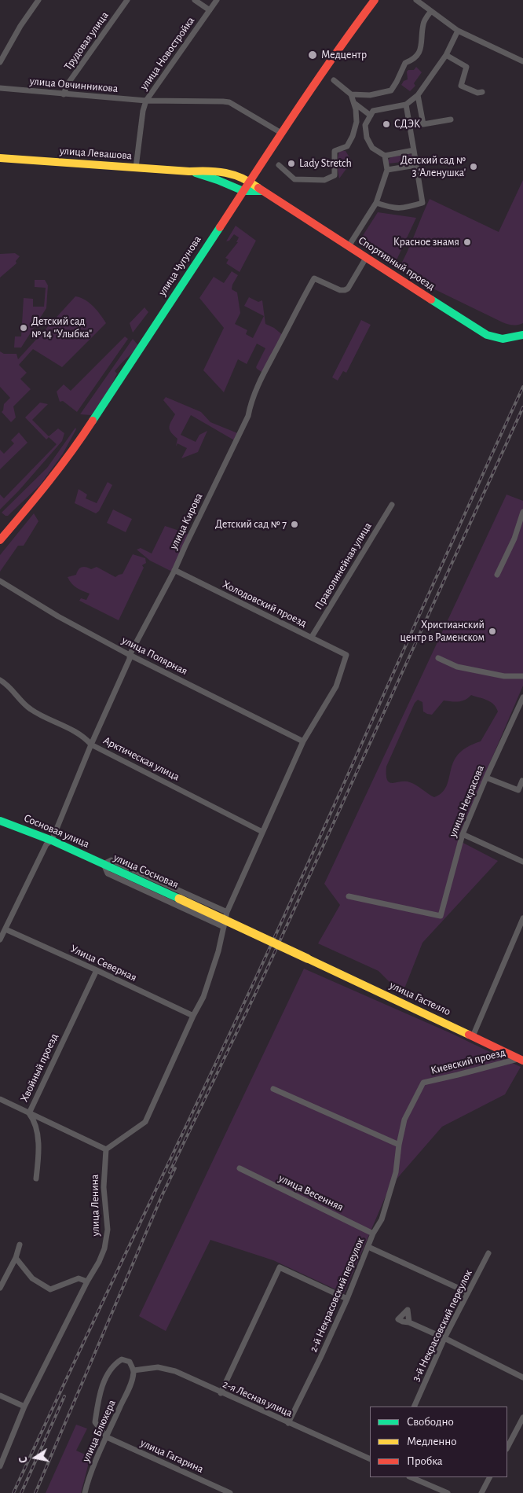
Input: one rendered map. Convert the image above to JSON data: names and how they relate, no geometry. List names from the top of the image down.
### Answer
{
  "streets": {
    "main road": [
      "улица Левашова",
      "Спортивный проезд",
      "улица Чугунова",
      "Сосновая улица",
      "улица Сосновая",
      "улица Гастелло"
    ],
    "street": [
      "Трудовая улица",
      "улица Новостройка",
      "улица Овчинникова",
      "улица Кирова",
      "Праволинейная улица",
      "Холодовский проезд",
      "улица Полярная",
      "Арктическая улица",
      "улица Некрасова",
      "Улица Северная",
      "Киевский проезд",
      "Хвойный проезд",
      "улица Весенняя",
      "улица Ленина",
      "2-й Некрасовский переулок",
      "3-й Некрасовский переулок",
      "2-я Лесная улица",
      "улица Блюхера",
      "улица Гагарина"
    ]
  },
  "crossings": [
    ["Трудовая улица", "улица Овчинникова"],
    ["улица Новостройка", "улица Овчинникова"],
    ["улица Новостройка", "улица Левашова"],
    ["улица Овчинникова", "улица Чугунова"],
    ["улица Левашова", "Спортивный проезд"],
    ["улица Левашова", "улица Чугунова"],
    ["Спортивный проезд", "улица Чугунова"],
    ["Спортивный проезд", "улица Кирова"],
    ["улица Кирова", "Холодовский проезд"],
    ["улица Кирова", "улица Полярная"],
    ["улица Кирова", "Арктическая улица"],
    ["улица Кирова", "Сосновая улица"],
    ["улица Кирова", "Улица Северная"],
    ["Праволинейная улица", "Холодовский проезд"],
    ["Холодовский проезд", "улица Полярная"],
    ["Сосновая улица", "улица Сосновая"],
    ["улица Сосновая", "улица Гастелло"],
    ["Улица Северная", "Хвойный проезд"],
    ["улица Гастелло", "Киевский проезд"],
    ["Киевский проезд", "2-й Некрасовский переулок"],
    ["улица Весенняя", "2-й Некрасовский переулок"],
    ["2-й Некрасовский переулок", "2-я Лесная улица"],
    ["2-я Лесная улица", "улица Блюхера"],
    ["улица Блюхера", "улица Гагарина"]
  ],
  "places": [
    "Медцентр",
    "СДЭК",
    "Lady Stretch",
    "Детский сад № 3 'Аленушка'",
    "Красное знамя",
    "Детский сад № 14 \"Улыбка\"",
    "Детский сад № 7",
    "Христианский центр в Раменском"
  ],
  "legend": ["Свободно", "Медленно", "Пробка"],
  "north": "left"
}
